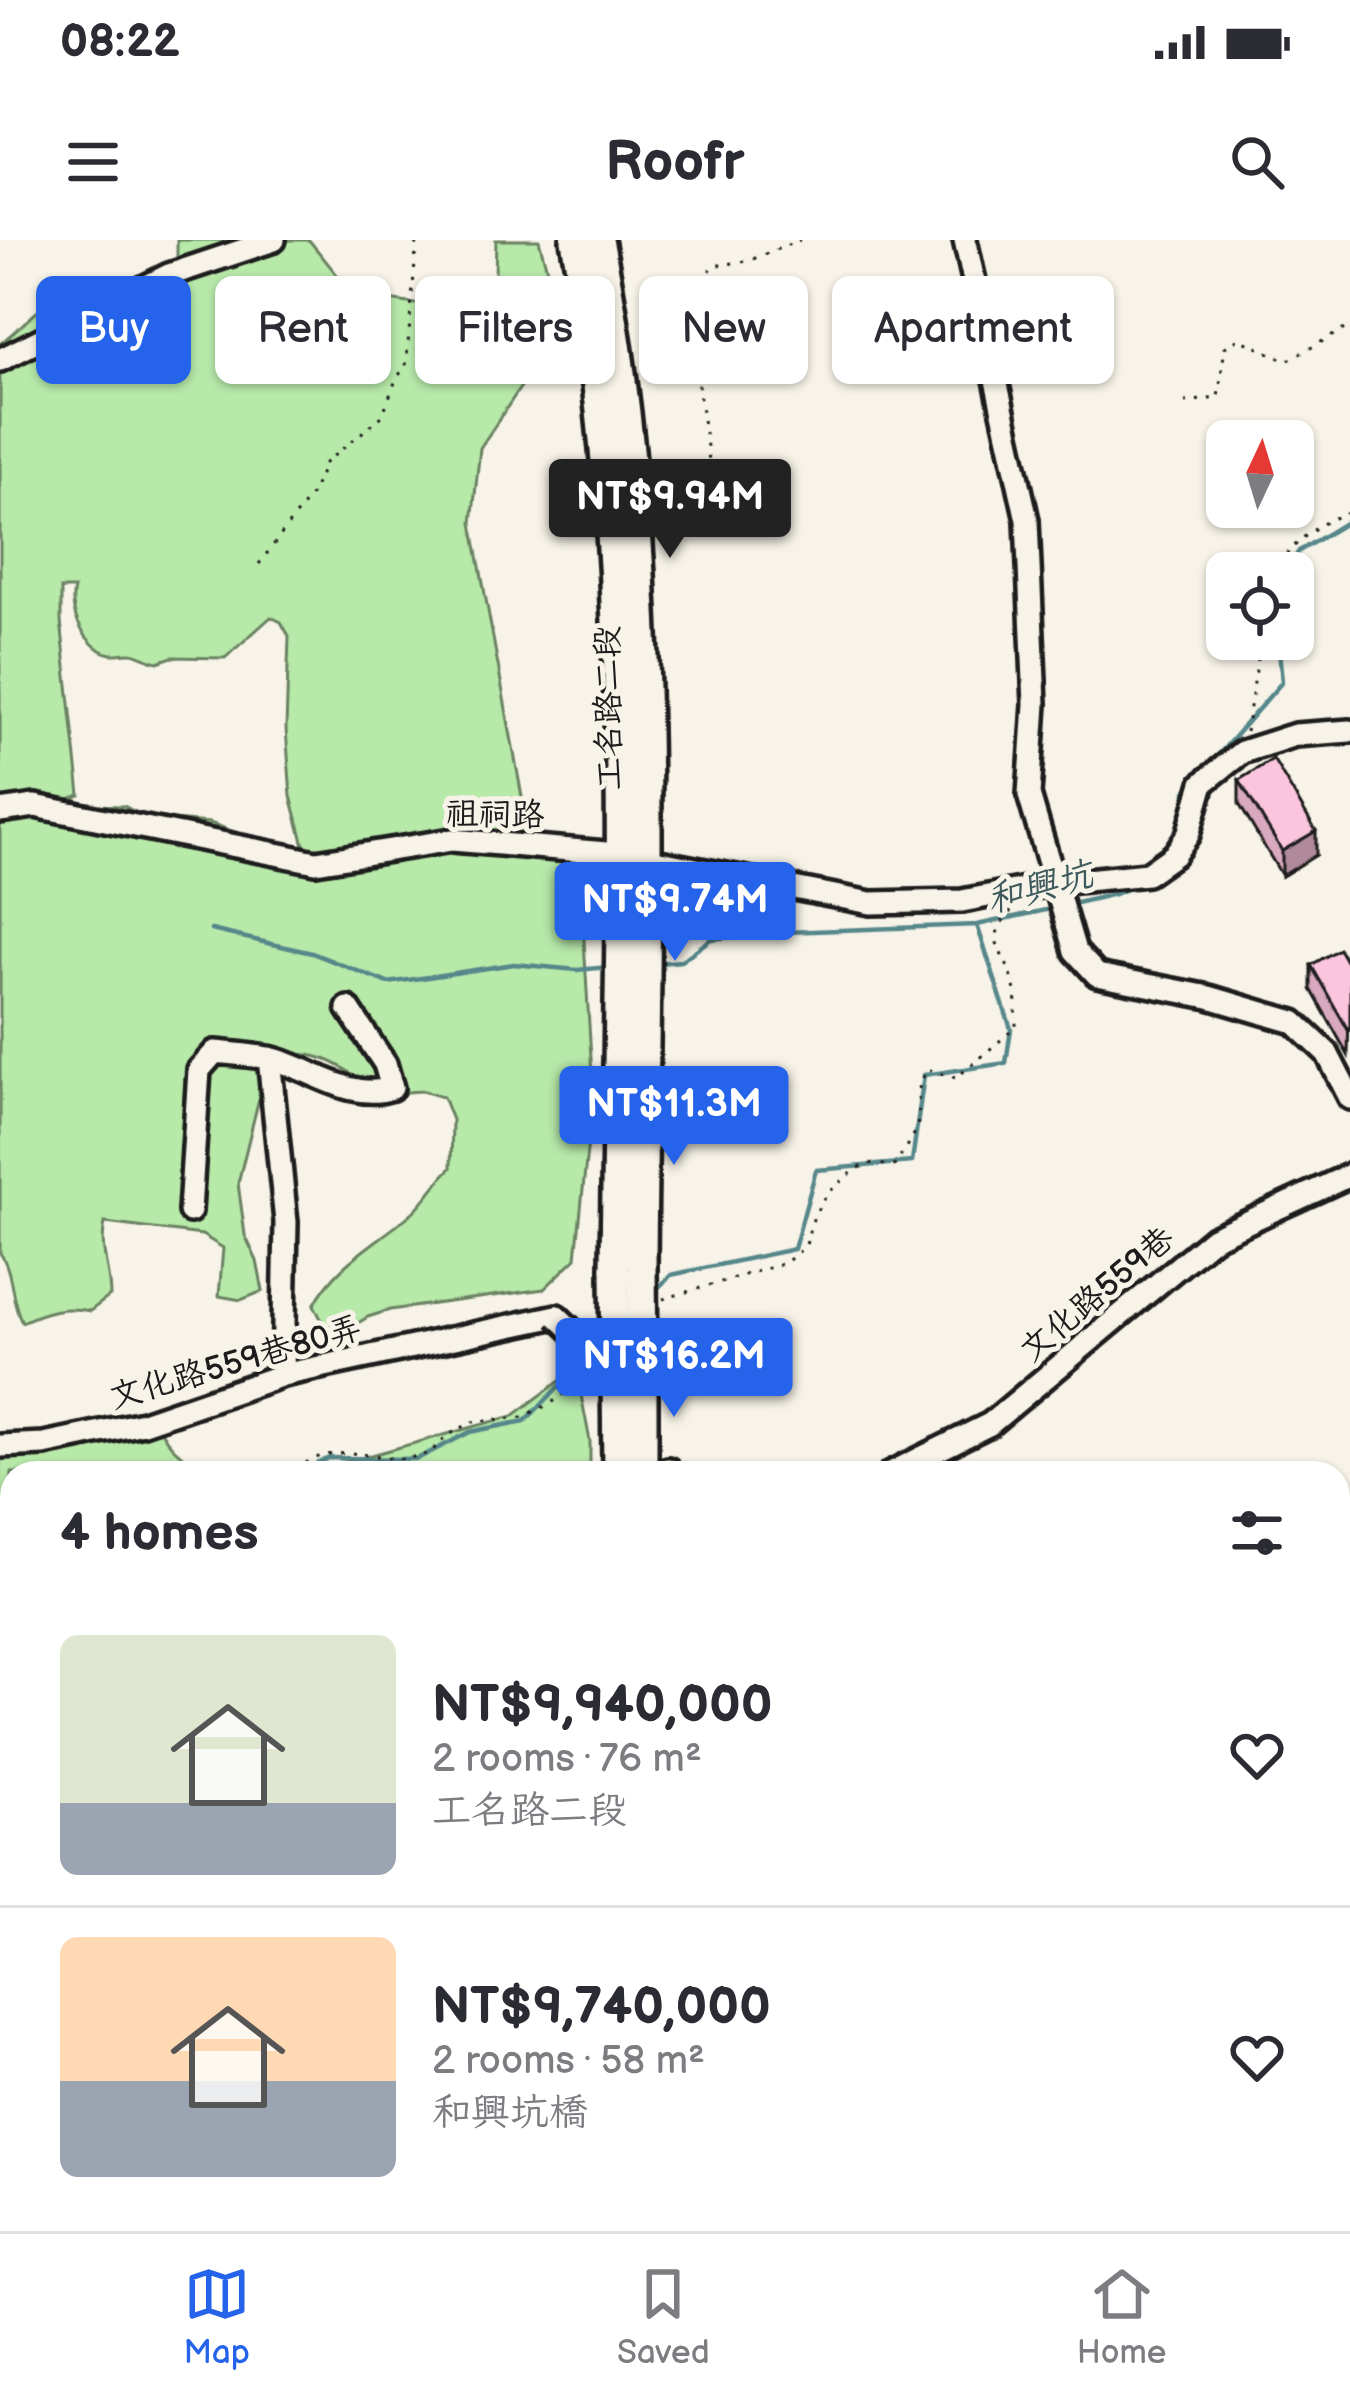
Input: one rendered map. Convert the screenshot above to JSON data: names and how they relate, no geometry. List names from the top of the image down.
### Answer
{
  "streets": {
    "main road": ["工名路二段"],
    "lane": ["祖祠路", "文化路559巷", "文化路559巷80弄"]
  },
  "crossings": [
    ["工名路二段", "祖祠路"]
  ],
  "water": ["和興坑"],
  "north": "top",
  "page": {
    "status": "08:22",
    "header": "Roofr",
    "chip": [
      "Buy",
      "Rent",
      "Filters",
      "New",
      "Apartment"
    ],
    "price": [
      "NT$9.94M",
      "NT$9.74M",
      "NT$11.3M",
      "NT$16.2M"
    ],
    "heading": "4 homes",
    "list": [
      {
        "name": "NT$9,940,000",
        "note": "2 rooms · 76 m² · 工名路二段"
      },
      {
        "name": "NT$9,740,000",
        "note": "2 rooms · 58 m² · 和興坑橋"
      }
    ],
    "tabs": ["Map", "Saved", "Home"]
  }
}
